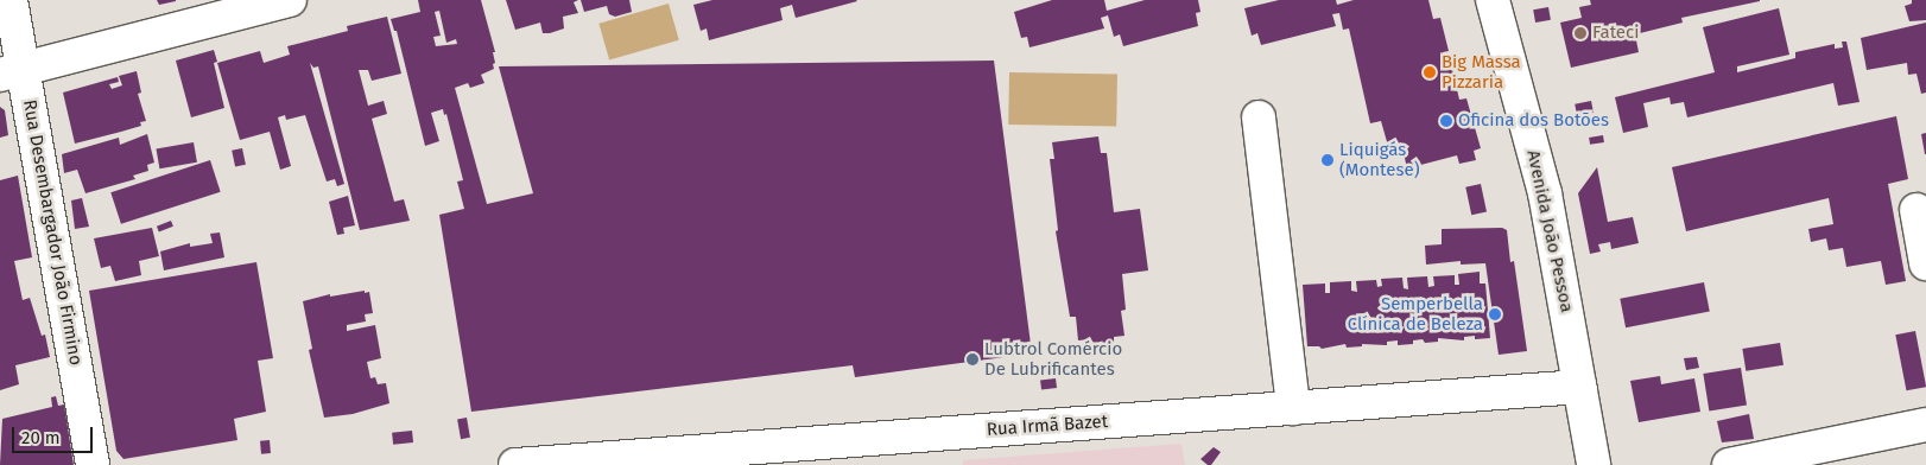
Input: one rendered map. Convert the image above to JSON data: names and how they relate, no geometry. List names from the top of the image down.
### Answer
{
  "streets": {
    "street": ["Avenida João Pessoa", "Rua Desembargador João Firmino", "Rua Irmã Bazet"]
  },
  "crossings": [
    ["Avenida João Pessoa", "Rua Irmã Bazet"]
  ],
  "places": [
    "Fateci",
    "Big Massa Pizzaria",
    "Oficina dos Botões",
    "Liquigás (Montese)",
    "Semperbella Clínica de Beleza",
    "Lubtrol Comércio De Lubrificantes"
  ],
  "scale_bar": "20 m"
}
